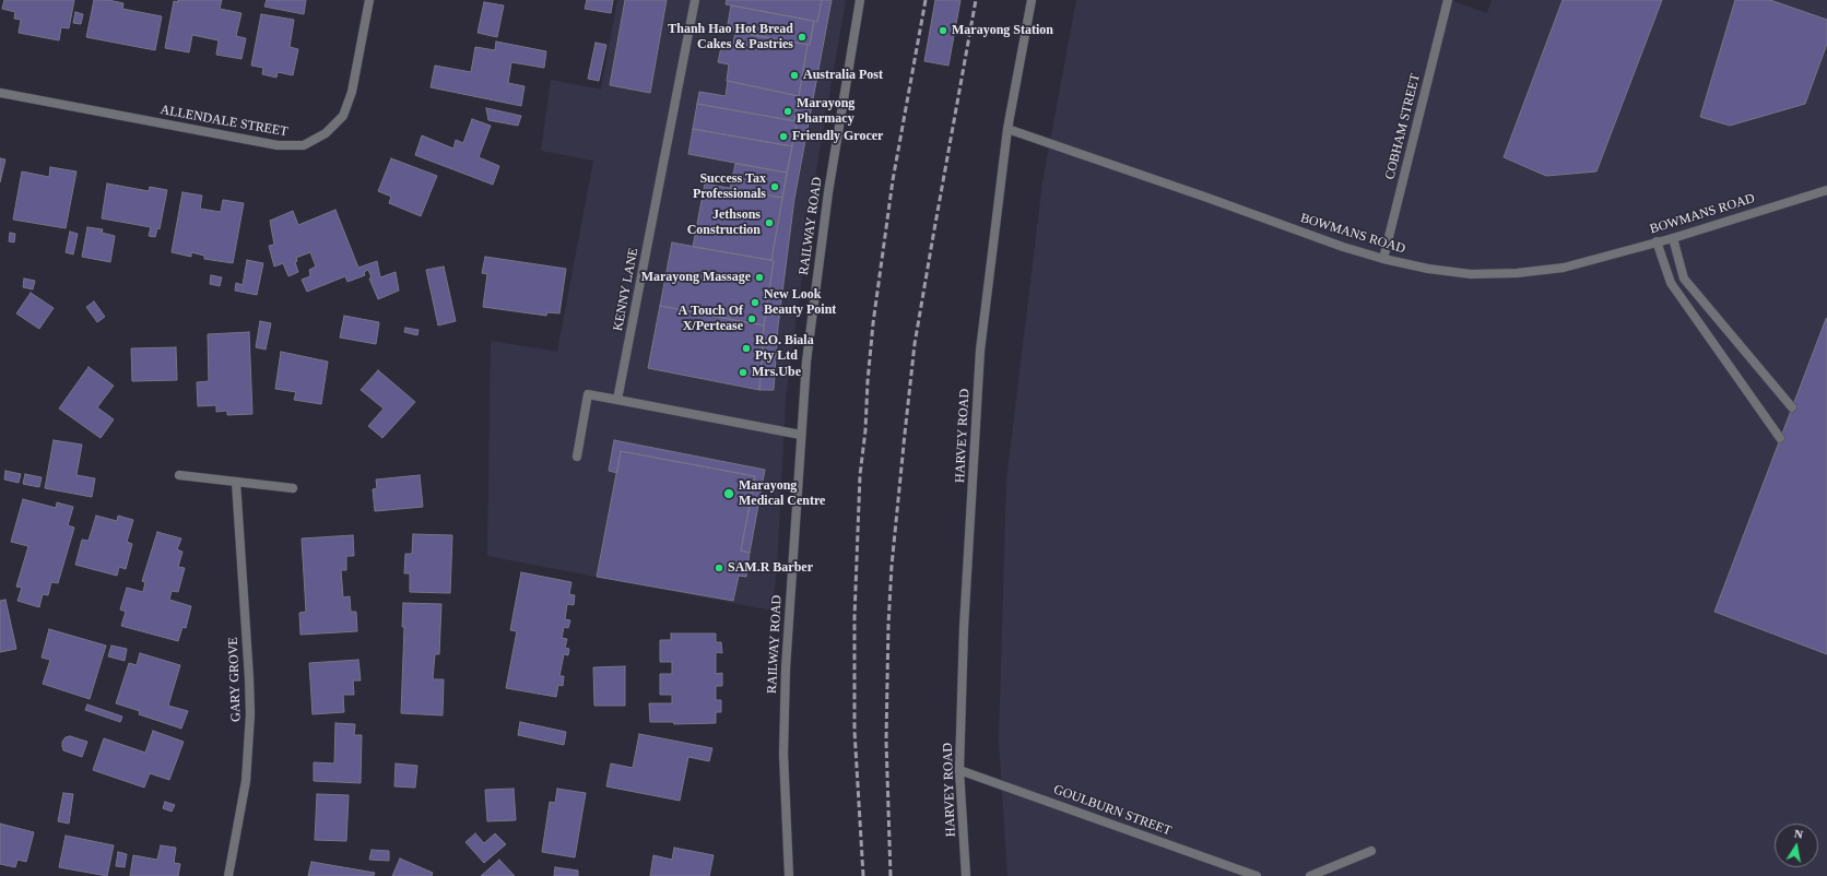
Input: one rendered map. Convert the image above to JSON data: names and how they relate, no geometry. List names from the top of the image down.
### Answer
{
  "streets": {
    "street": [
      "ALLENDALE STREET",
      "COBHAM STREET",
      "BOWMANS ROAD",
      "RAILWAY ROAD",
      "KENNY LANE",
      "HARVEY ROAD",
      "GARY GROVE",
      "GOULBURN STREET"
    ]
  },
  "crossings": [
    ["COBHAM STREET", "BOWMANS ROAD"],
    ["BOWMANS ROAD", "HARVEY ROAD"],
    ["HARVEY ROAD", "GOULBURN STREET"]
  ],
  "places": [
    "Marayong Station",
    "Thanh Hao Hot Bread Cakes & Pastries",
    "Australia Post",
    "Marayong Pharmacy",
    "Friendly Grocer",
    "Success Tax Professionals",
    "Jethsons Construction",
    "Marayong Massage",
    "New Look Beauty Point",
    "A Touch Of X/Pertease",
    "R.O. Biala Pty Ltd",
    "Mrs.Ube",
    "Marayong Medical Centre",
    "SAM.R Barber"
  ],
  "north": "top"
}
